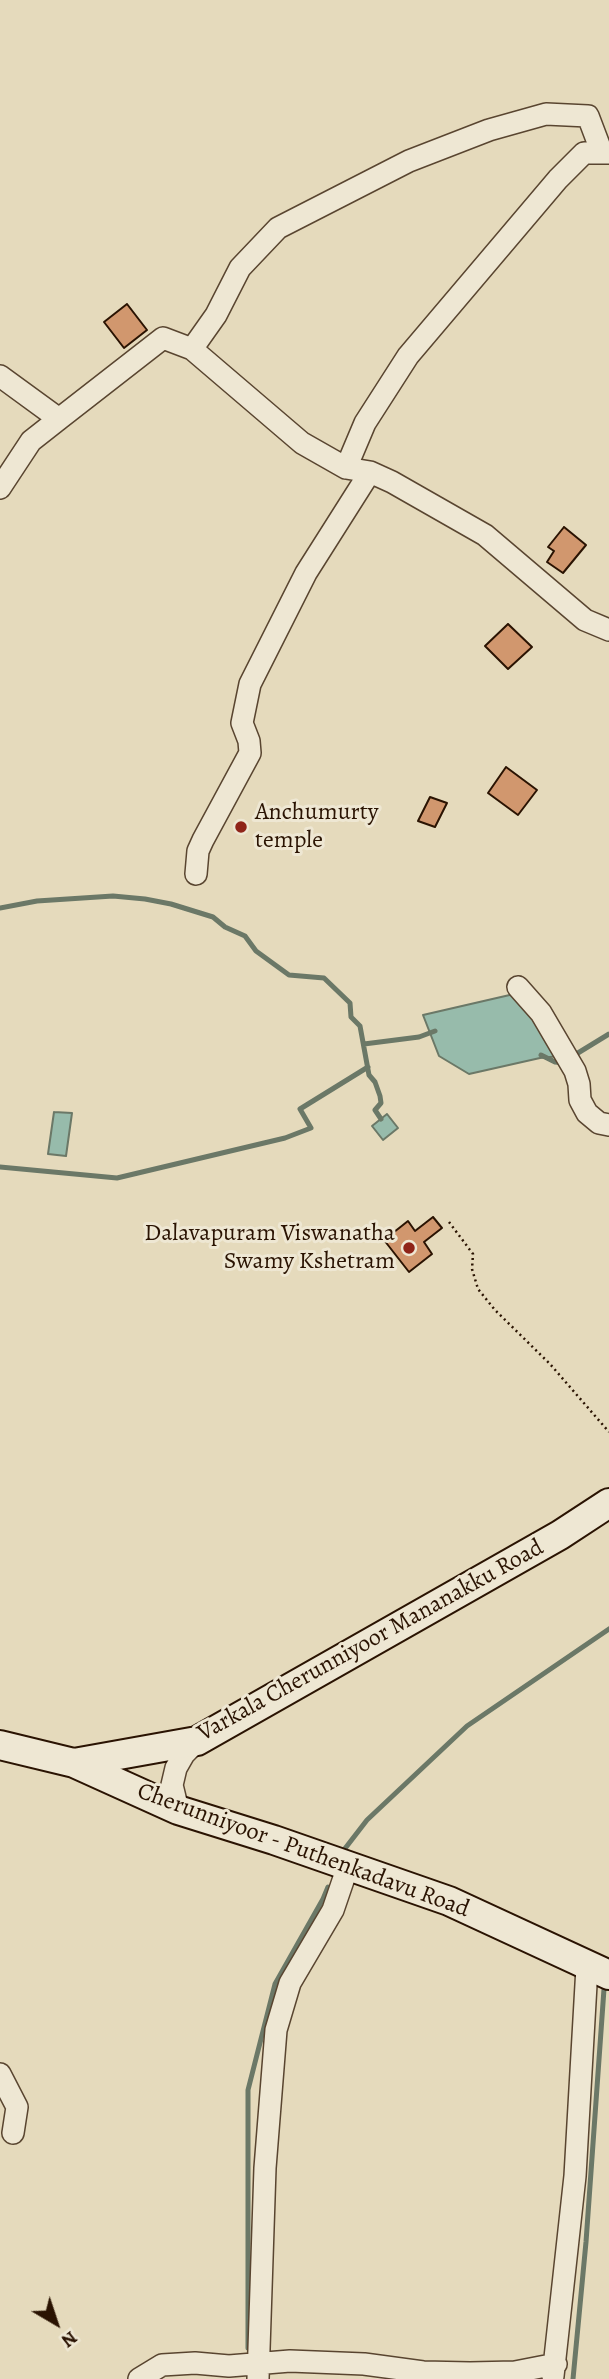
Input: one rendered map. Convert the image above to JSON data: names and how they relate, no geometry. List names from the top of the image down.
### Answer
{
  "streets": {
    "main road": ["Varkala Cherunniyoor Mananakku Road", "Cherunniyoor - Puthenkadavu Road"]
  },
  "crossings": [
    ["Varkala Cherunniyoor Mananakku Road", "Cherunniyoor - Puthenkadavu Road"]
  ],
  "places": ["Anchumurty temple", "Dalavapuram Viswanatha Swamy Kshetram"],
  "north": "bottom right"
}
